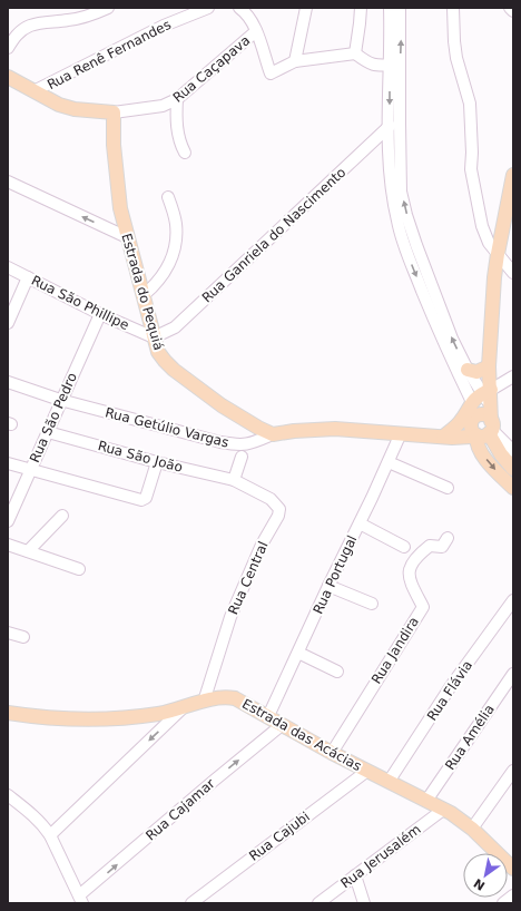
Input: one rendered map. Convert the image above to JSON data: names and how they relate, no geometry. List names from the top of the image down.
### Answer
{
  "streets": {
    "main road": ["Estrada do Pequiá", "Estrada das Acácias"],
    "street": [
      "Rua Renê Fernandes",
      "Rua Caçapava",
      "Rua Ganriela do Nascimento",
      "Rua São Phillipe",
      "Rua São Pedro",
      "Rua Getúlio Vargas",
      "Rua São João",
      "Rua Portugal",
      "Rua Central",
      "Rua Jandira",
      "Rua Flávia",
      "Rua Amélia",
      "Rua Cajamar",
      "Rua Cajubi",
      "Rua Jerusalém"
    ]
  },
  "crossings": [
    ["Rua Caçapava", "Estrada do Pequiá"],
    ["Rua Ganriela do Nascimento", "Estrada do Pequiá"],
    ["Rua Ganriela do Nascimento", "Rua São Phillipe"],
    ["Estrada do Pequiá", "Rua São Phillipe"],
    ["Estrada do Pequiá", "Rua Getúlio Vargas"],
    ["Rua São Phillipe", "Rua São Pedro"],
    ["Rua São Pedro", "Rua Getúlio Vargas"],
    ["Rua São Pedro", "Rua São João"],
    ["Rua São João", "Rua Central"],
    ["Rua Portugal", "Estrada das Acácias"],
    ["Rua Central", "Estrada das Acácias"],
    ["Rua Jandira", "Estrada das Acácias"],
    ["Rua Flávia", "Estrada das Acácias"],
    ["Estrada das Acácias", "Rua Amélia"],
    ["Estrada das Acácias", "Rua Cajamar"],
    ["Estrada das Acácias", "Rua Cajubi"],
    ["Estrada das Acácias", "Rua Jerusalém"]
  ],
  "north": "bottom left"
}
